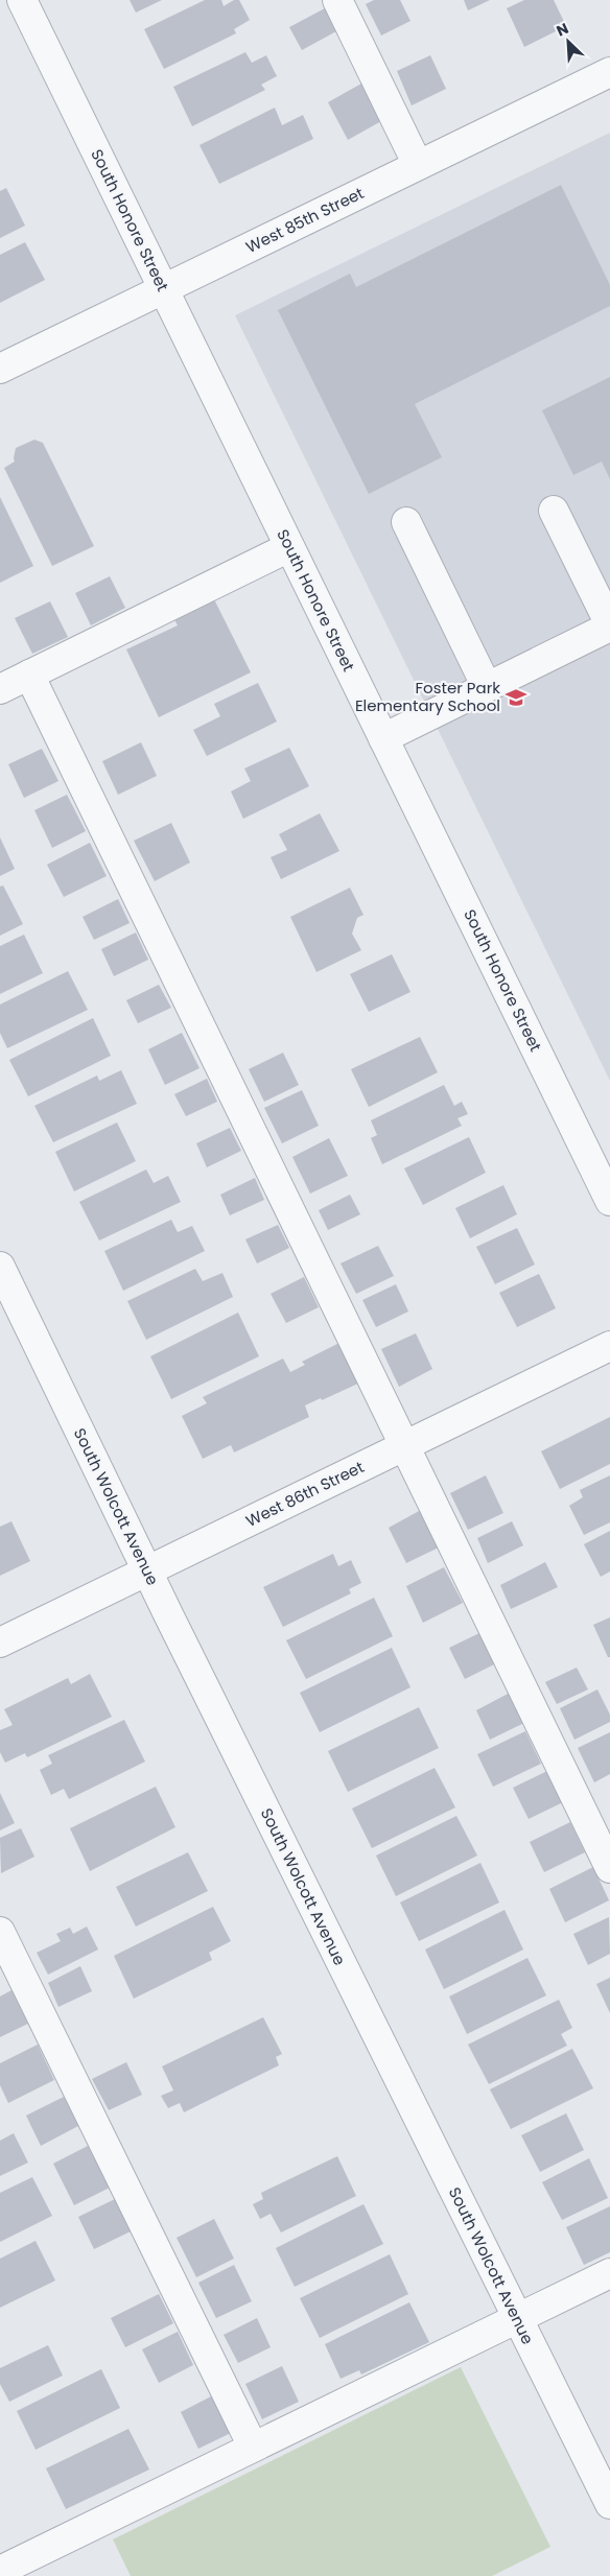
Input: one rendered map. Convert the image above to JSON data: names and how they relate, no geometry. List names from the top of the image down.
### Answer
{
  "streets": {
    "street": [
      "South Honore Street",
      "West 85th Street",
      "West 86th Street",
      "South Wolcott Avenue"
    ]
  },
  "crossings": [
    ["South Honore Street", "West 85th Street"],
    ["West 86th Street", "South Wolcott Avenue"]
  ],
  "places": {
    "school or university": ["Foster Park Elementary School"]
  },
  "north": "top left"
}
